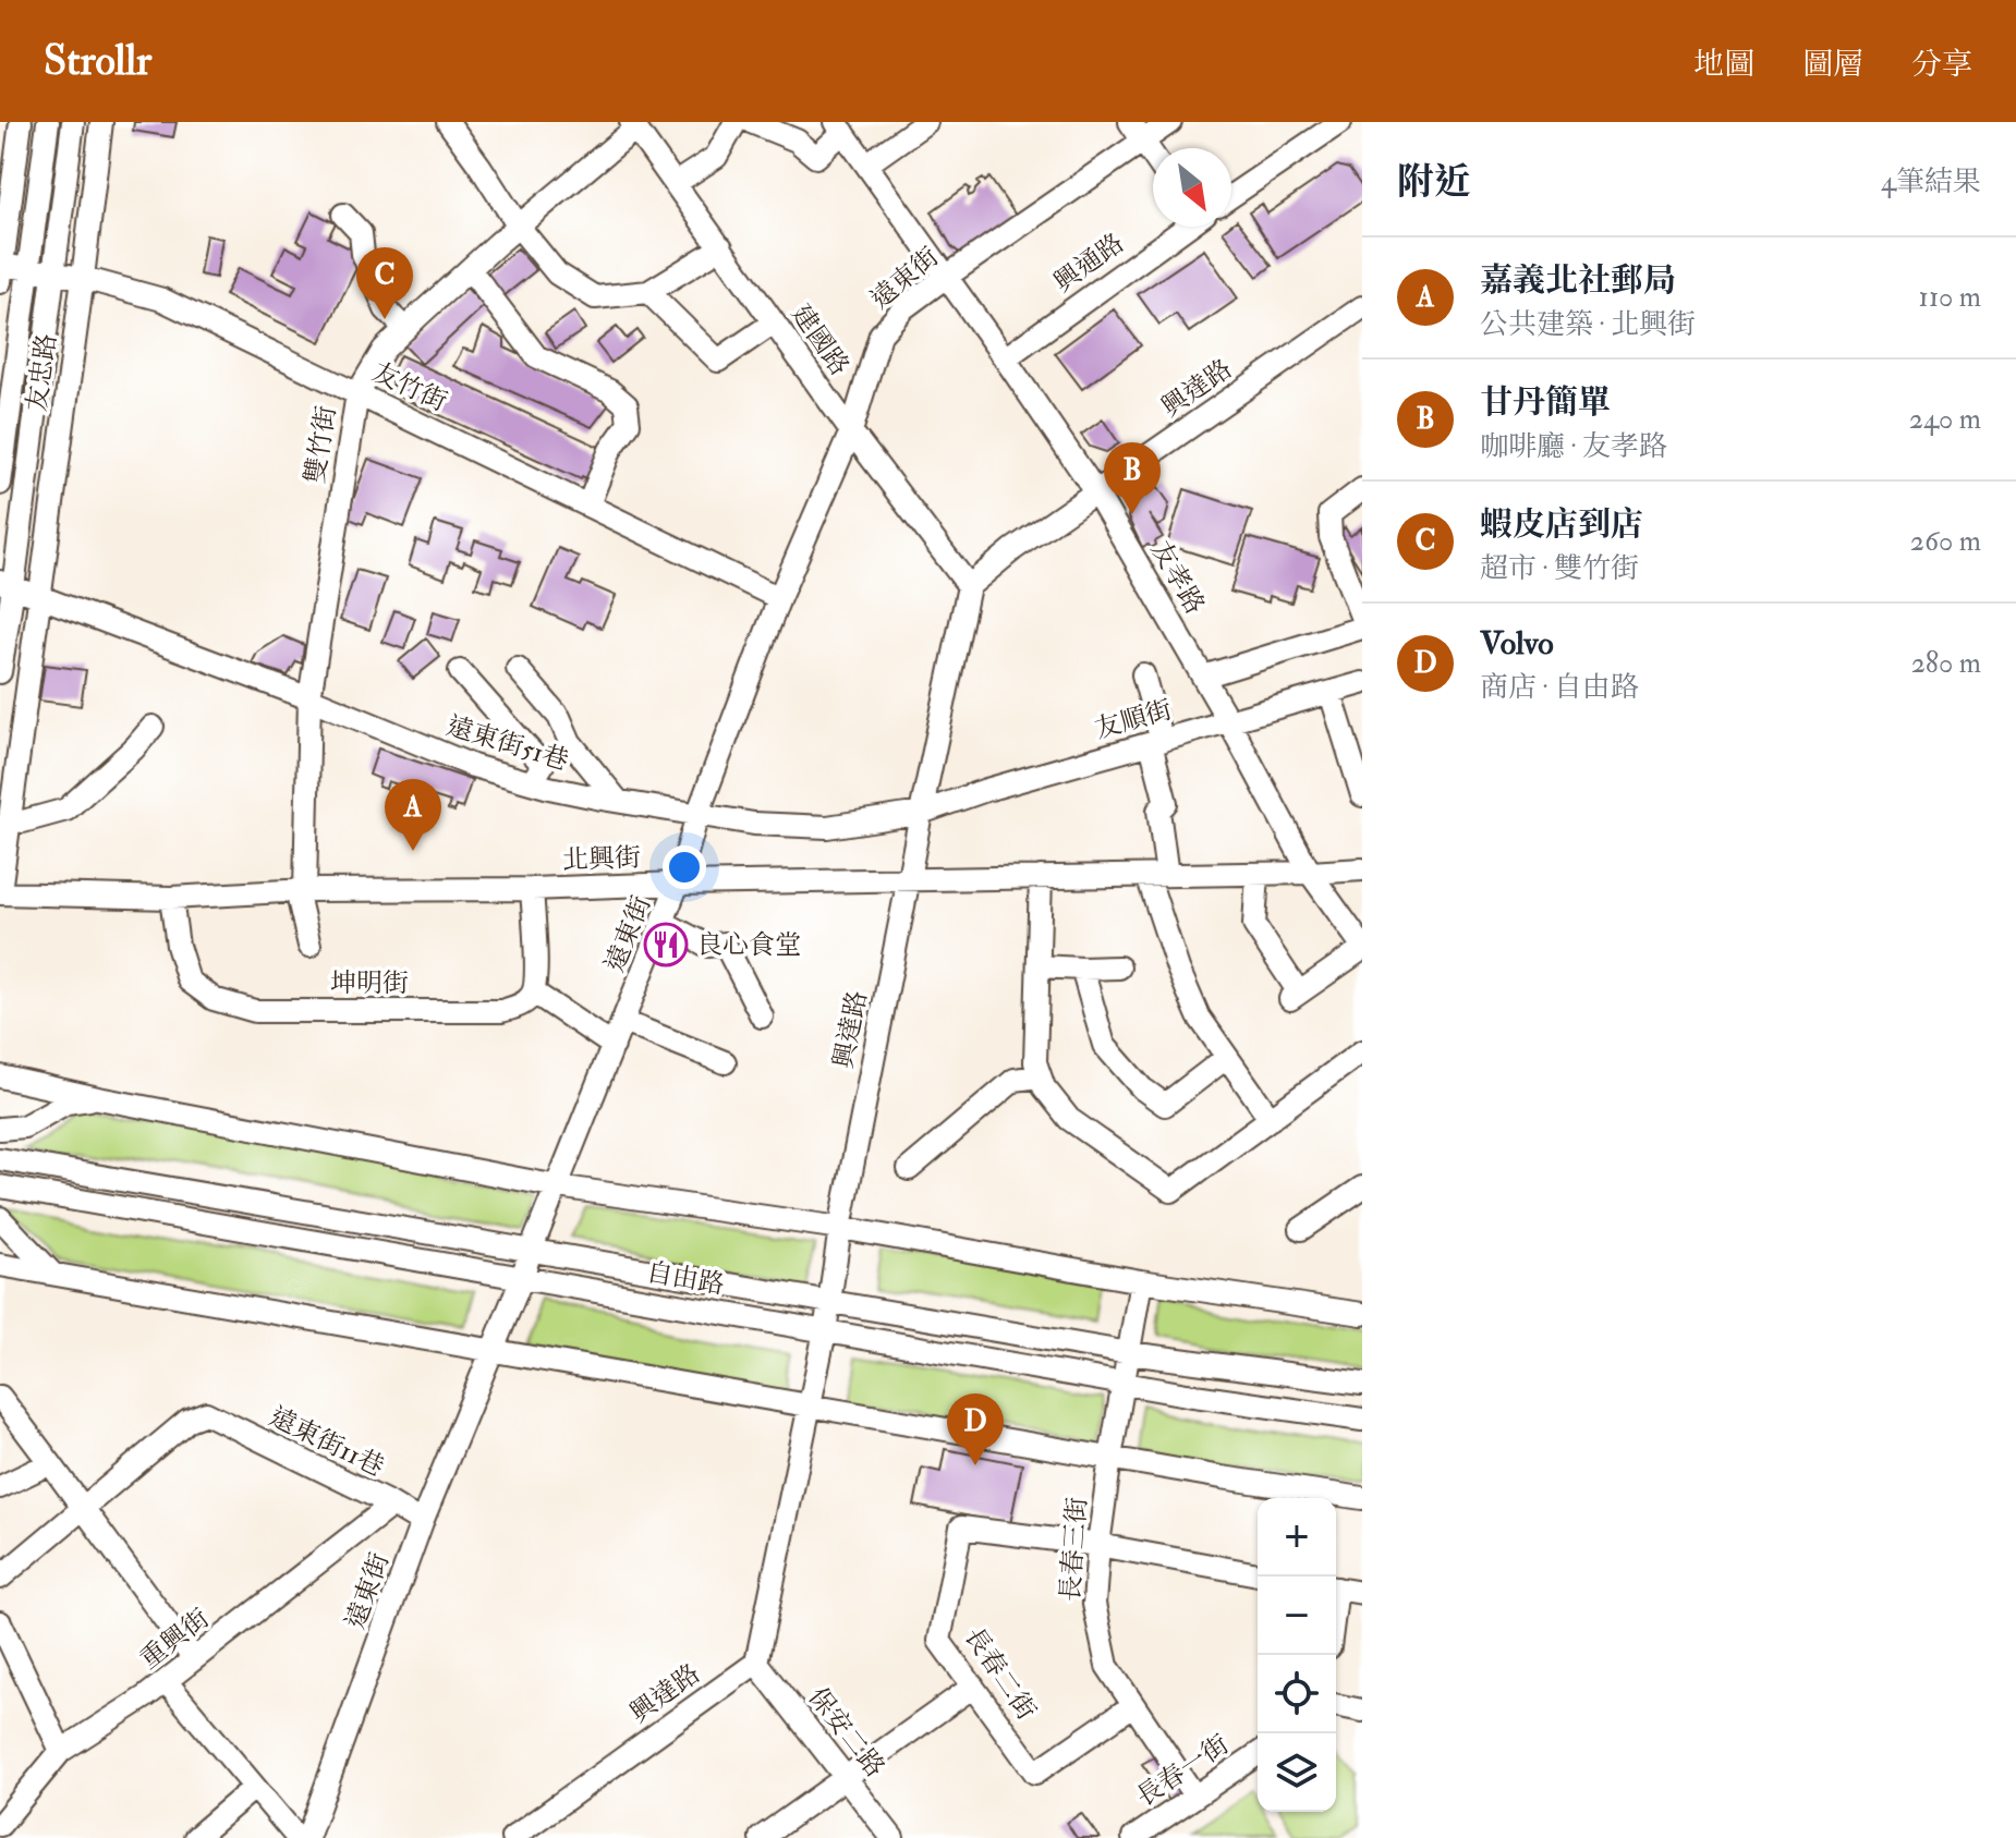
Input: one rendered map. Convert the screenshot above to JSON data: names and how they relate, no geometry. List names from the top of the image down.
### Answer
{
  "streets": {
    "street": [
      "興通路",
      "遠東街",
      "建國路",
      "友忠路",
      "友竹街",
      "興達路",
      "雙竹街",
      "友孝路",
      "友順街",
      "遠東街51巷",
      "北興街",
      "坤明街",
      "自由路",
      "遠東街11巷",
      "長春三街",
      "重興街",
      "長春二街",
      "保安二路",
      "長春一街"
    ]
  },
  "crossings": [
    ["興通路", "友孝路"],
    ["遠東街", "建國路"],
    ["遠東街", "友竹街"],
    ["遠東街", "友孝路"],
    ["遠東街", "友順街"],
    ["遠東街", "遠東街51巷"],
    ["遠東街", "北興街"],
    ["遠東街", "自由路"],
    ["遠東街", "遠東街11巷"],
    ["建國路", "興達路"],
    ["建國路", "雙竹街"],
    ["友忠路", "友竹街"],
    ["友忠路", "遠東街51巷"],
    ["友忠路", "北興街"],
    ["友竹街", "雙竹街"],
    ["興達路", "友孝路"],
    ["興達路", "友順街"],
    ["興達路", "北興街"],
    ["興達路", "自由路"],
    ["興達路", "保安二路"],
    ["雙竹街", "遠東街51巷"],
    ["雙竹街", "北興街"],
    ["友孝路", "友順街"],
    ["友孝路", "北興街"],
    ["友順街", "遠東街51巷"],
    ["北興街", "坤明街"],
    ["自由路", "長春三街"],
    ["遠東街11巷", "重興街"],
    ["長春三街", "長春二街"],
    ["長春三街", "長春一街"]
  ],
  "places": {
    "restaurant": ["良心食堂"]
  },
  "north": "bottom right",
  "page": {
    "header": "Strollr",
    "nav": ["地圖", "圖層", "分享"],
    "heading": ["附近", "4筆結果"],
    "list": [
      {
        "mark": "A",
        "name": "嘉義北社郵局",
        "note": "公共建築 · 北興街",
        "value": "110 m"
      },
      {
        "mark": "B",
        "name": "甘丹簡單",
        "note": "咖啡廳 · 友孝路",
        "value": "240 m"
      },
      {
        "mark": "C",
        "name": "蝦皮店到店",
        "note": "超市 · 雙竹街",
        "value": "260 m"
      },
      {
        "mark": "D",
        "name": "Volvo",
        "note": "商店 · 自由路",
        "value": "280 m"
      }
    ],
    "pins": [
      "C",
      "B",
      "A",
      "D"
    ],
    "map_buttons": ["+", "−"]
  }
}
